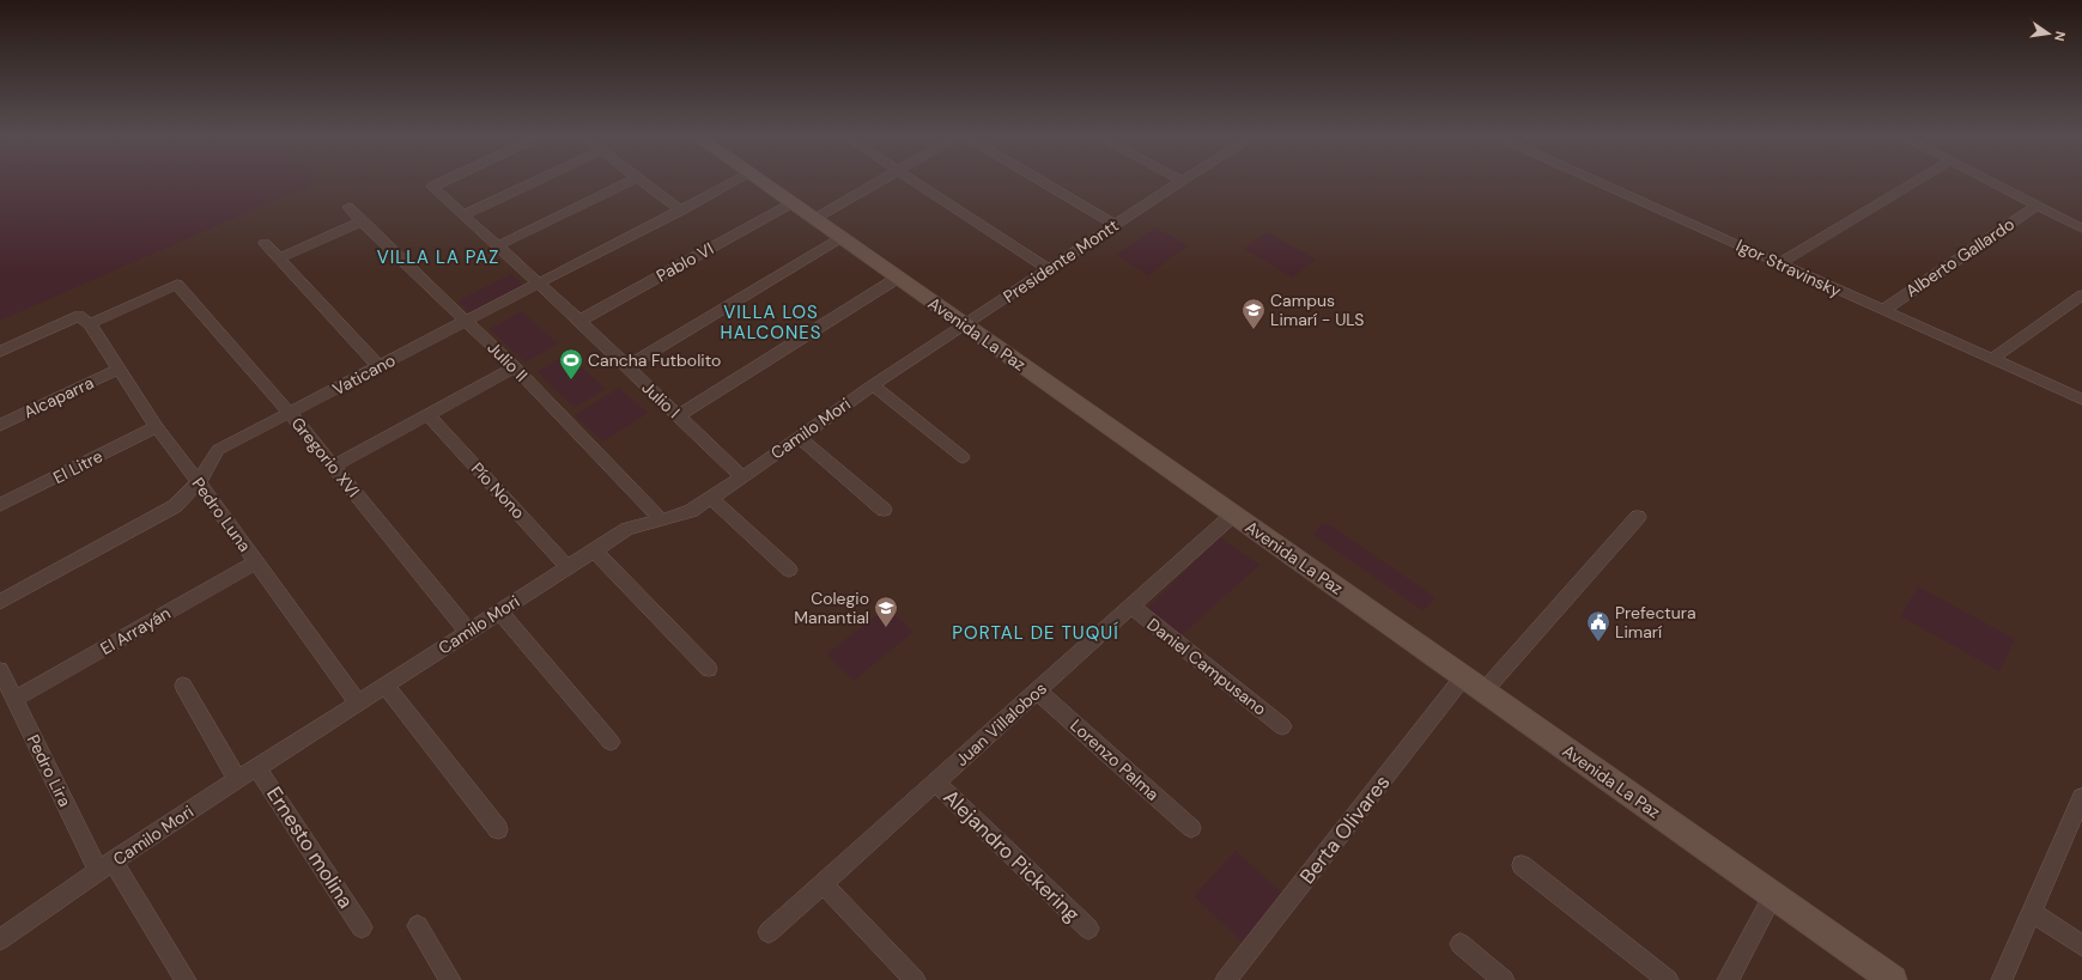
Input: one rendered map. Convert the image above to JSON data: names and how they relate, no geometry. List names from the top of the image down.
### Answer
{
  "streets": {
    "main road": ["Avenida La Paz"],
    "street": [
      "Alberto Gallardo",
      "Presidente Montt",
      "Pablo VI",
      "Igor Stravinsky",
      "Julio II",
      "Vaticano",
      "Alcaparra",
      "Julio I",
      "Camilo Mori",
      "Gregorio XVI",
      "El Litre",
      "Pío Nono",
      "Pedro Luna",
      "El Arrayán",
      "Daniel Campusano",
      "Juan Villalobos",
      "Lorenzo Palma",
      "Pedro Lira",
      "Berta Olivares",
      "Ernesto molina",
      "Alejandro Pickering"
    ]
  },
  "crossings": [
    ["Alberto Gallardo", "Igor Stravinsky"],
    ["Presidente Montt", "Avenida La Paz"],
    ["Presidente Montt", "Camilo Mori"],
    ["Pablo VI", "Avenida La Paz"],
    ["Pablo VI", "Julio I"],
    ["Avenida La Paz", "Camilo Mori"],
    ["Avenida La Paz", "Juan Villalobos"],
    ["Avenida La Paz", "Berta Olivares"],
    ["Julio II", "Vaticano"],
    ["Julio II", "Camilo Mori"],
    ["Vaticano", "Julio I"],
    ["Vaticano", "Gregorio XVI"],
    ["Vaticano", "Pedro Luna"],
    ["Alcaparra", "Pedro Luna"],
    ["Julio I", "Camilo Mori"],
    ["Camilo Mori", "Gregorio XVI"],
    ["Camilo Mori", "Pío Nono"],
    ["Camilo Mori", "Pedro Luna"],
    ["Camilo Mori", "Pedro Lira"],
    ["Camilo Mori", "Ernesto molina"],
    ["Gregorio XVI", "Pedro Luna"],
    ["El Litre", "Pedro Luna"],
    ["Pedro Luna", "El Arrayán"],
    ["El Arrayán", "Pedro Lira"],
    ["Daniel Campusano", "Juan Villalobos"],
    ["Juan Villalobos", "Lorenzo Palma"],
    ["Juan Villalobos", "Alejandro Pickering"]
  ],
  "districts": ["VILLA LA PAZ", "VILLA LOS HALCONES", "PORTAL DE TUQUÍ"],
  "places": {
    "school or university": ["Campus Limarí - ULS", "Colegio Manantial"],
    "sports": ["Cancha Futbolito"],
    "public building": ["Prefectura Limarí"]
  },
  "north": "right"
}
